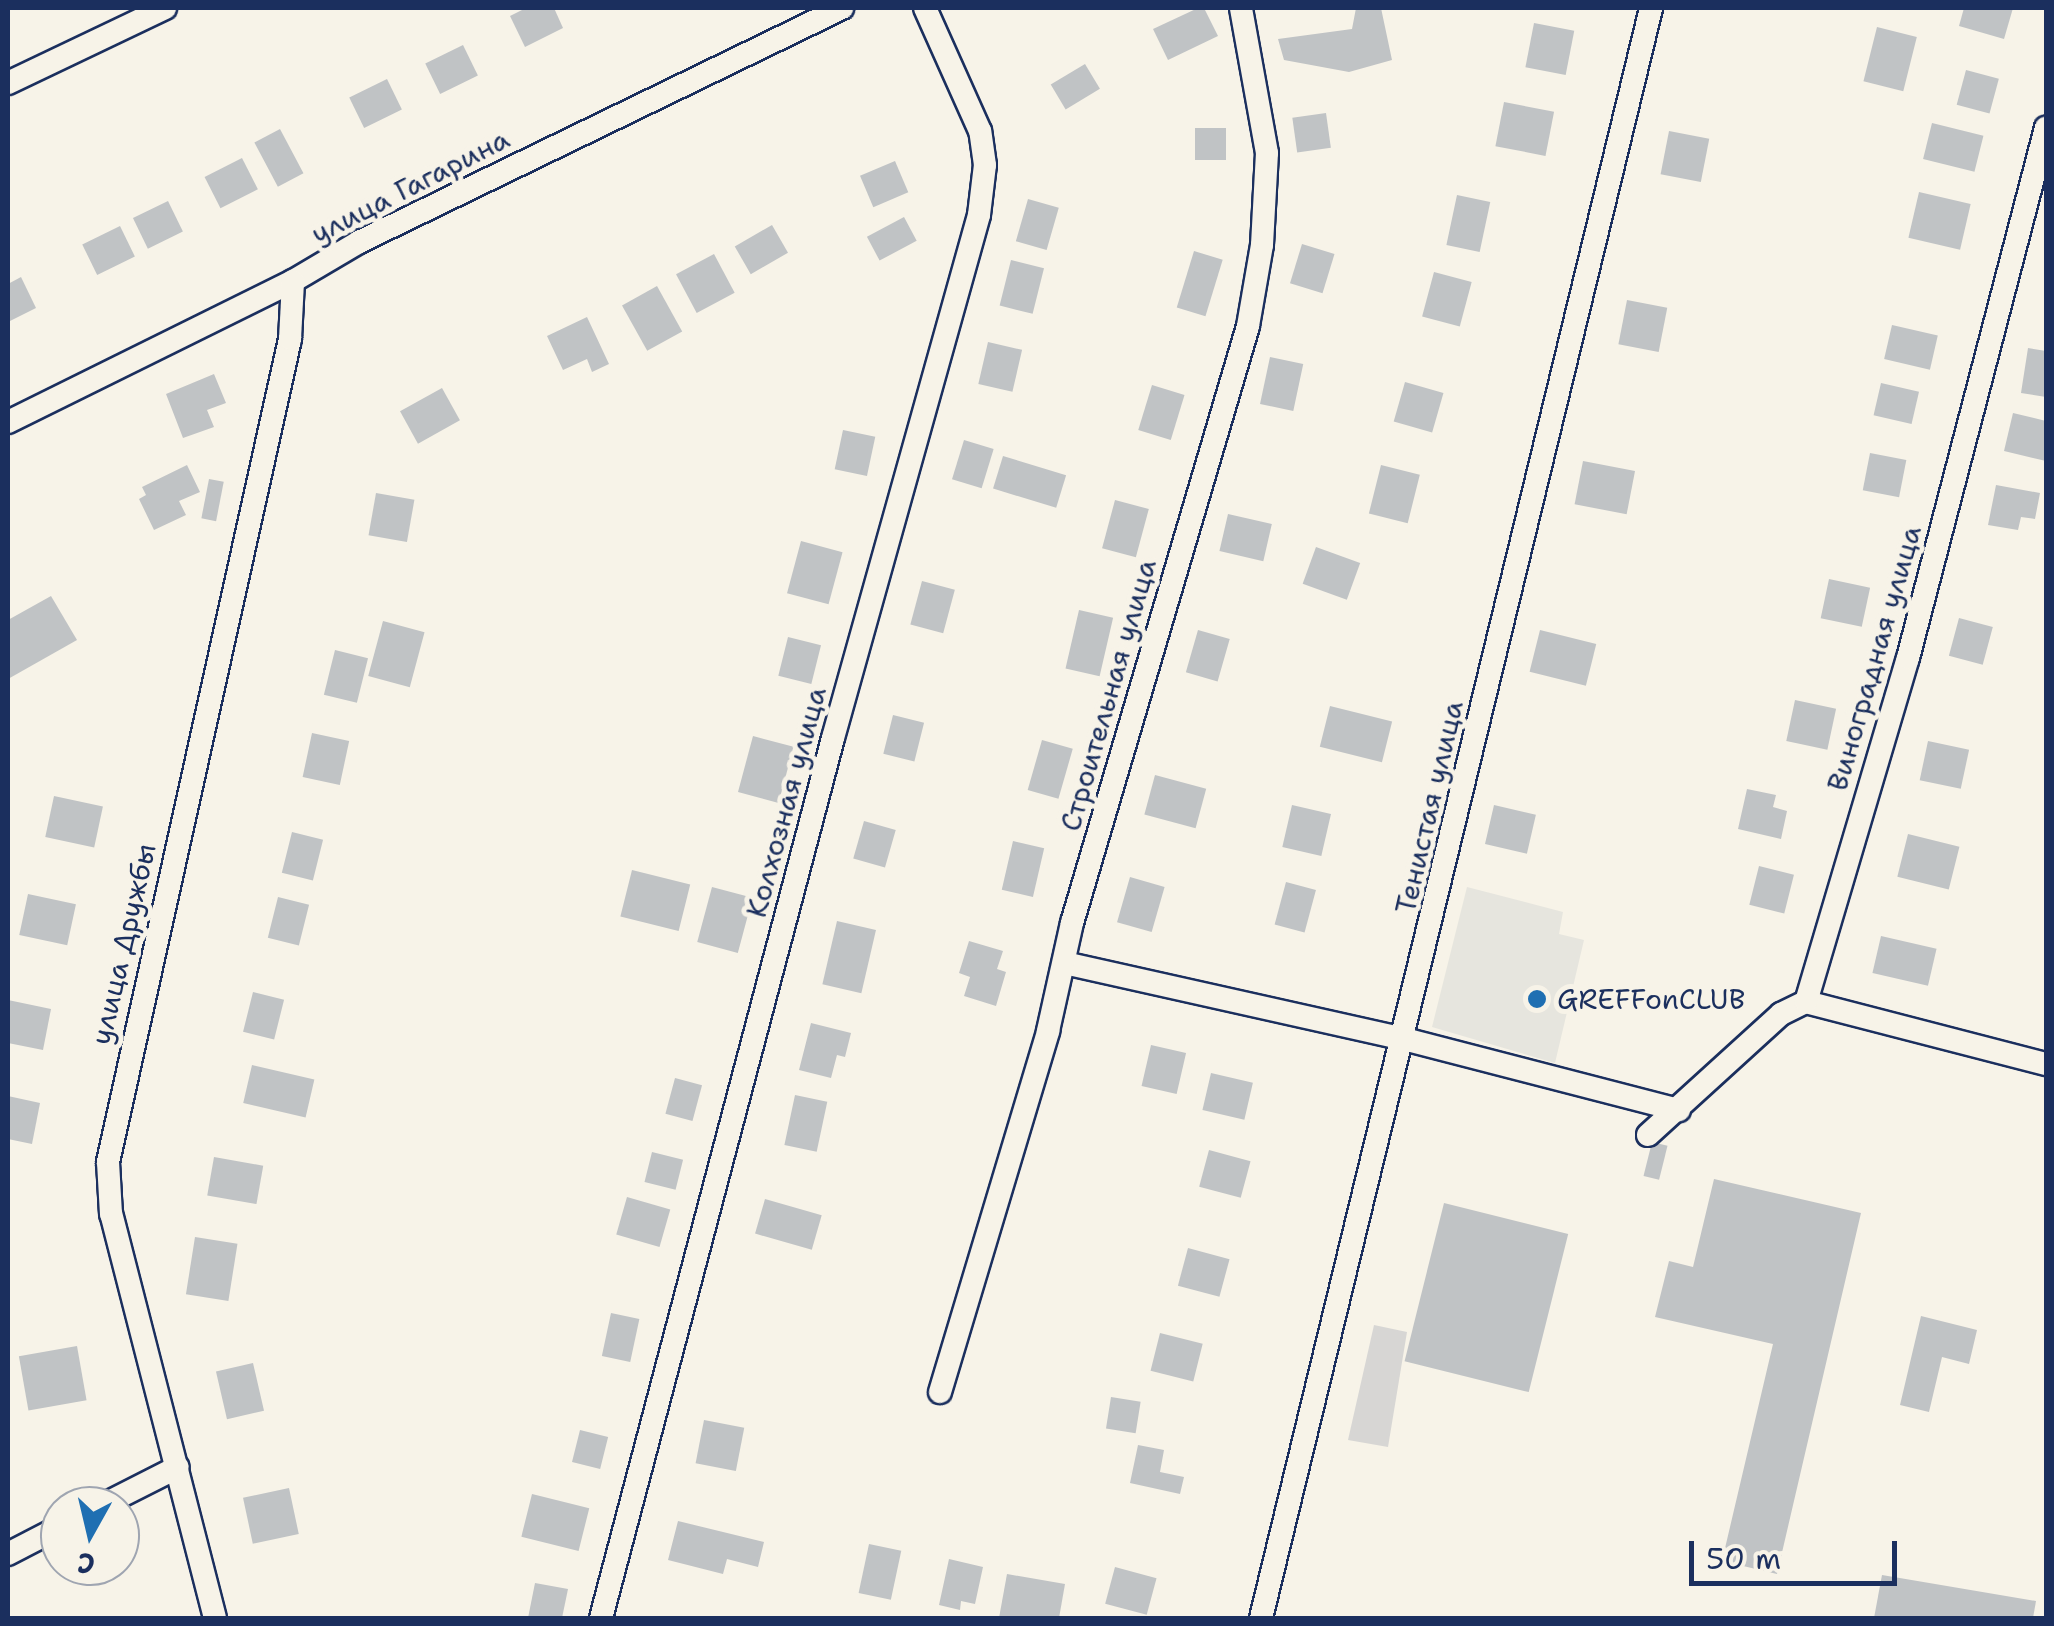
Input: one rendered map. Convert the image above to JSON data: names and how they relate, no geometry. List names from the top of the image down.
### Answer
{
  "streets": {
    "street": [
      "улица Гагарина",
      "Виноградная улица",
      "Строительная улица",
      "Колхозная улица",
      "Тенистая улица",
      "улица Дружбы"
    ]
  },
  "crossings": [
    ["улица Гагарина", "улица Дружбы"]
  ],
  "places": ["GREFFonCLUB"],
  "scale_bar": "50 m",
  "north": "bottom"
}
